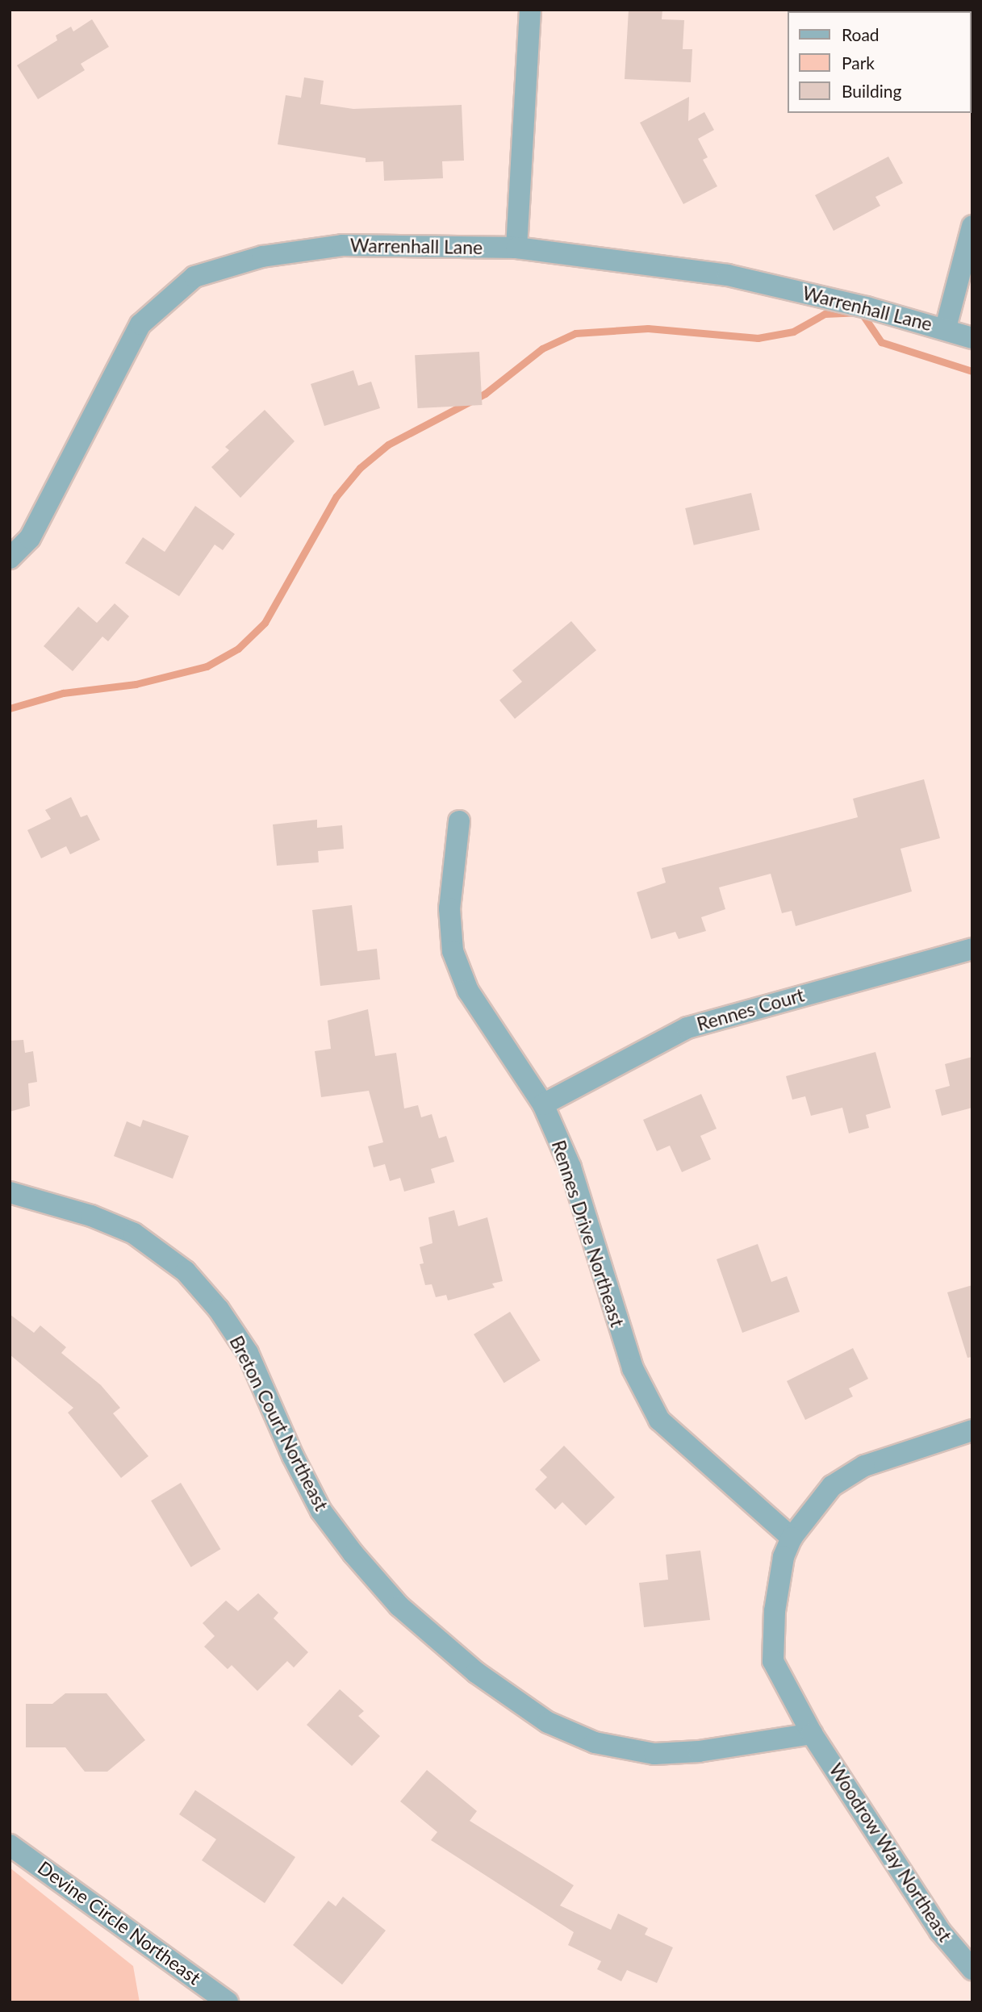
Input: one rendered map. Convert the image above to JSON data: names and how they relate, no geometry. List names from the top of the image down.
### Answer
{
  "streets": {
    "street": [
      "Warrenhall Lane",
      "Rennes Court",
      "Rennes Drive Northeast",
      "Breton Court Northeast",
      "Woodrow Way Northeast",
      "Devine Circle Northeast"
    ]
  },
  "crossings": [
    ["Rennes Court", "Rennes Drive Northeast"],
    ["Rennes Drive Northeast", "Woodrow Way Northeast"],
    ["Breton Court Northeast", "Woodrow Way Northeast"]
  ],
  "legend": ["Road", "Park", "Building"]
}
